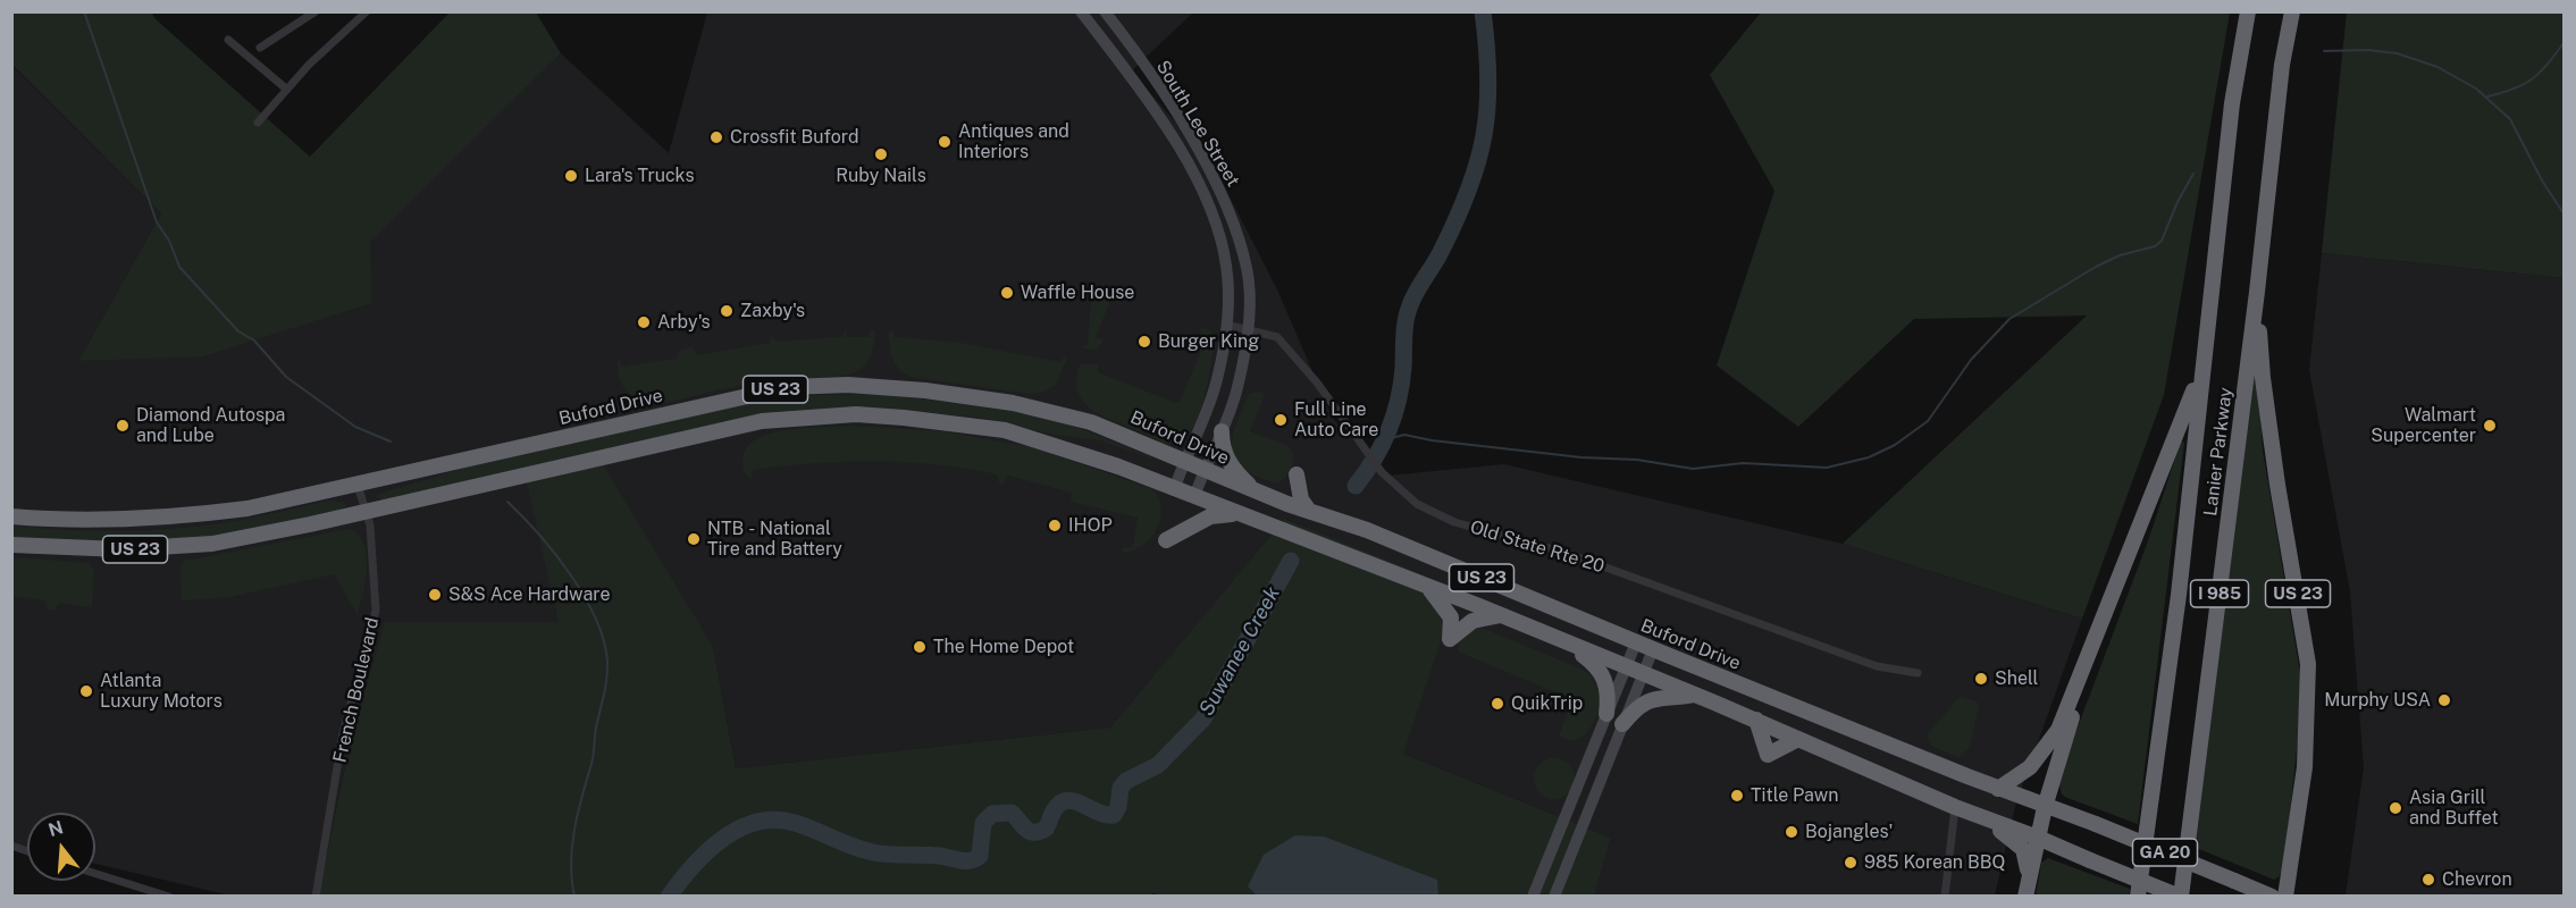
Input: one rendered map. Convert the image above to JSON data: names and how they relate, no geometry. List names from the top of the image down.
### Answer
{
  "streets": {
    "highway": [
      "US 23",
      "Buford Drive",
      "Lanier Parkway",
      "I 985",
      "GA 20"
    ],
    "main road": ["South Lee Street"],
    "street": ["Old State Rte 20", "French Boulevard"]
  },
  "crossings": [
    ["South Lee Street", "US 23"],
    ["South Lee Street", "Buford Drive"],
    ["South Lee Street", "Old State Rte 20"],
    ["US 23", "Lanier Parkway"],
    ["US 23", "French Boulevard"],
    ["Buford Drive", "French Boulevard"]
  ],
  "water": ["Suwanee Creek"],
  "places": [
    "Crossfit Buford",
    "Antiques and Interiors",
    "Ruby Nails",
    "Lara's Trucks",
    "Waffle House",
    "Zaxby's",
    "Arby's",
    "Burger King",
    "Full Line Auto Care",
    "Diamond Autospa and Lube",
    "Walmart Supercenter",
    "IHOP",
    "NTB - National Tire and Battery",
    "S&S Ace Hardware",
    "The Home Depot",
    "Shell",
    "Atlanta Luxury Motors",
    "Murphy USA",
    "QuikTrip",
    "Title Pawn",
    "Asia Grill and Buffet",
    "Bojangles'",
    "985 Korean BBQ",
    "Chevron"
  ],
  "north": "top"
}
